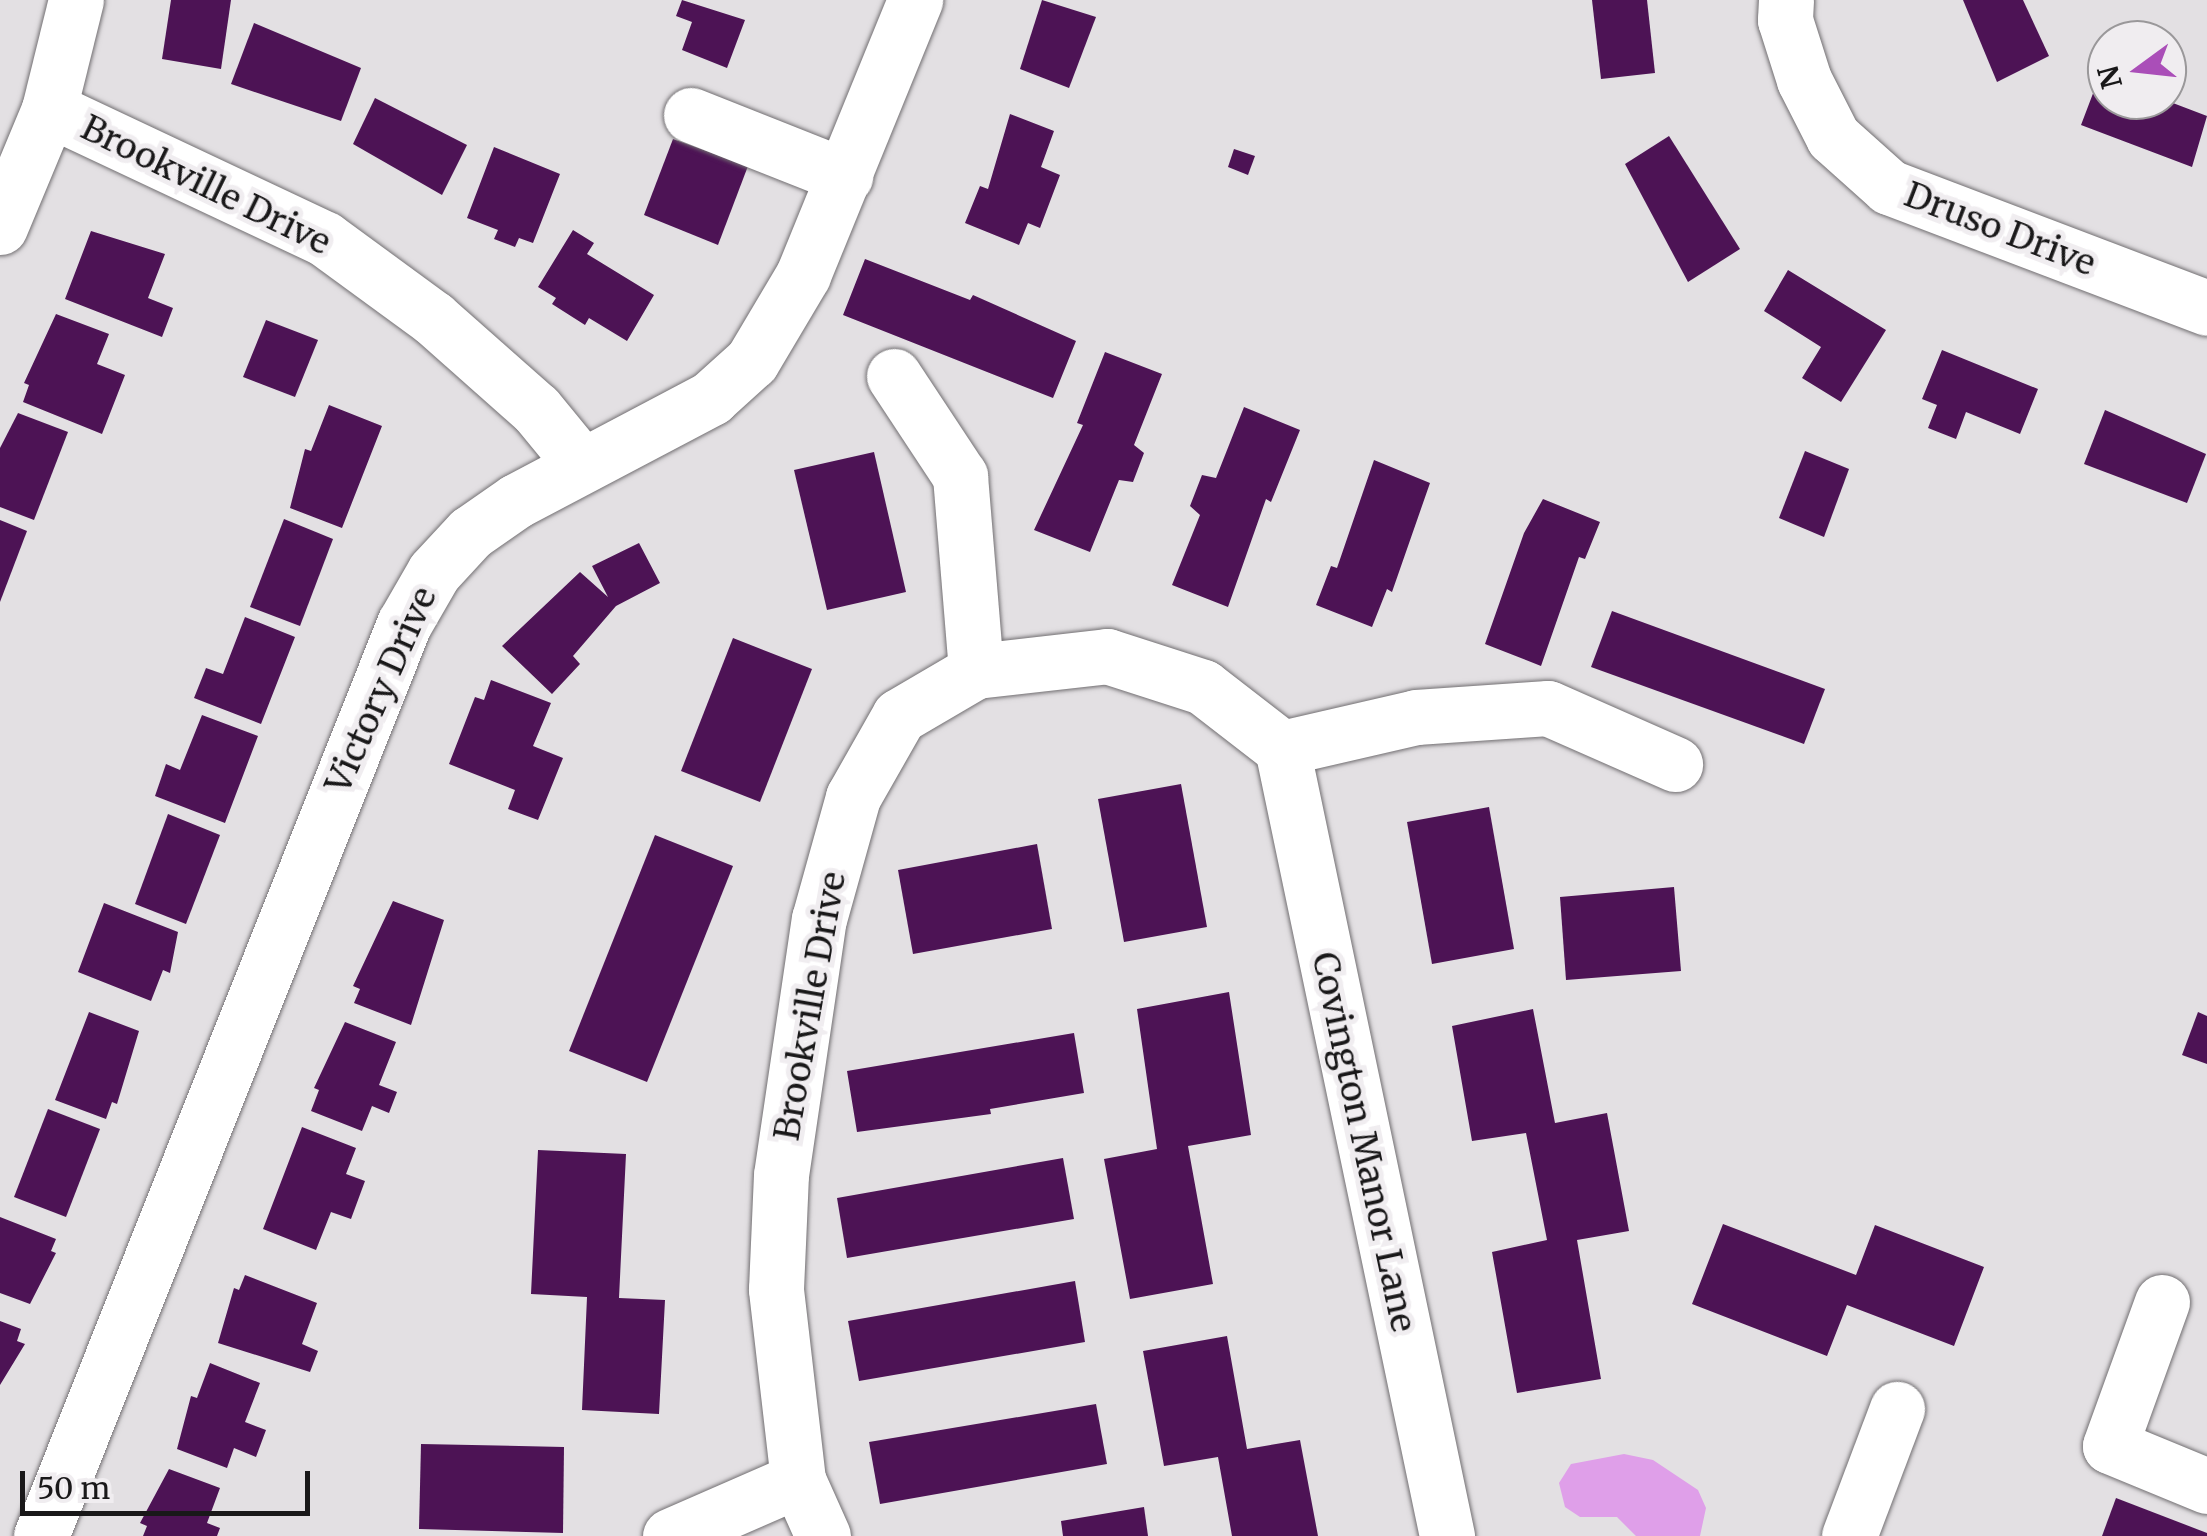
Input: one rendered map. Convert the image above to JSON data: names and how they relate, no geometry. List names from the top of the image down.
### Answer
{
  "streets": {
    "street": [
      "Brookville Drive",
      "Druso Drive",
      "Victory Drive",
      "Covington Manor Lane"
    ]
  },
  "crossings": [
    ["Brookville Drive", "Victory Drive"],
    ["Brookville Drive", "Covington Manor Lane"]
  ],
  "scale_bar": "50 m",
  "north": "left"
}
